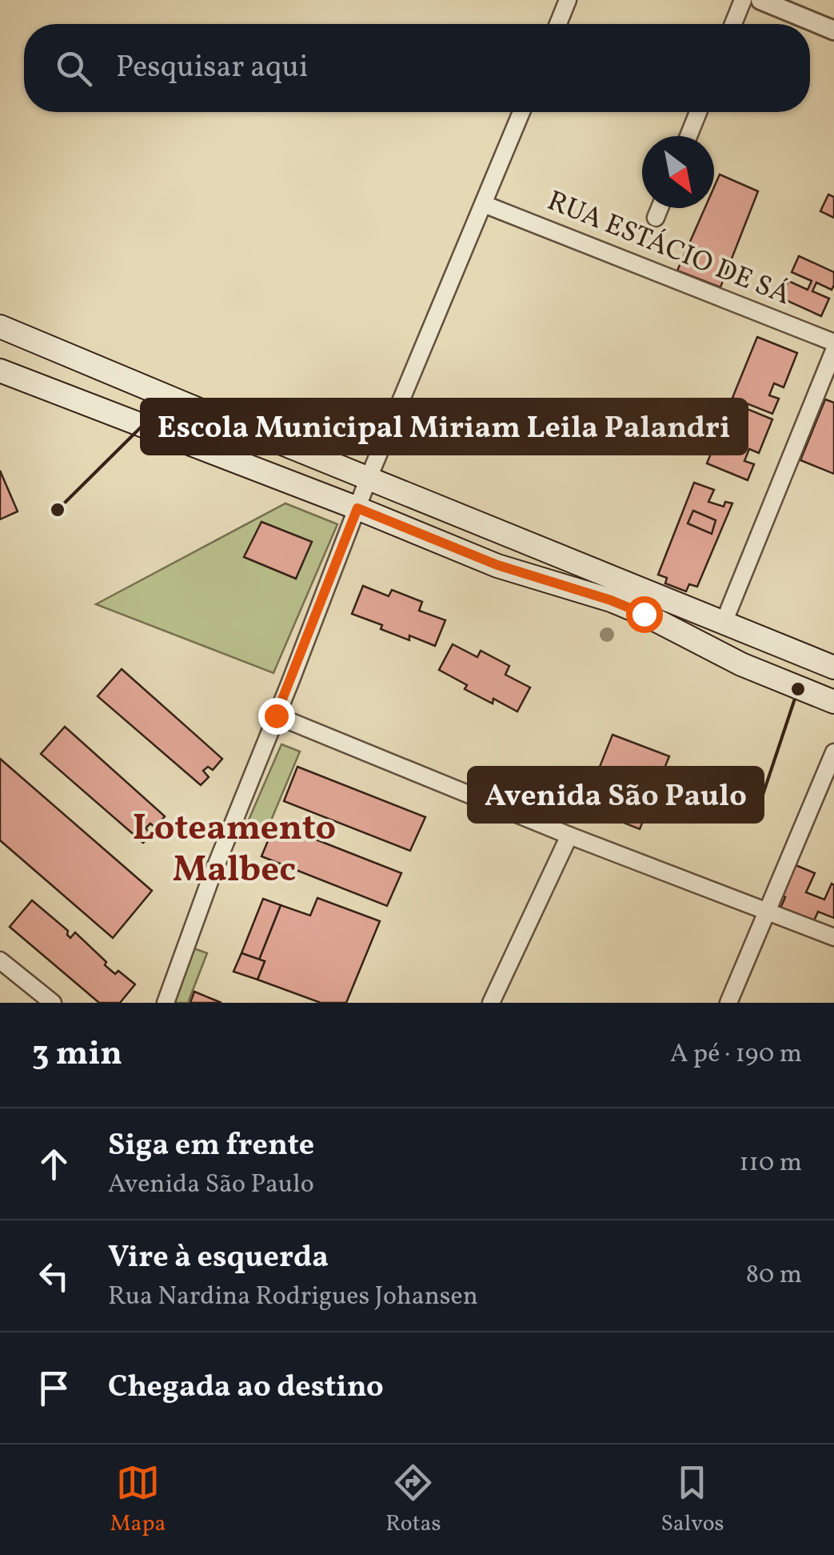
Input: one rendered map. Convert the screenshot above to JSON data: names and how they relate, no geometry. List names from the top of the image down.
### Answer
{
  "streets": {
    "street": ["RUA ESTÁCIO DE SÁ"]
  },
  "districts": ["Loteamento Malbec"],
  "places": ["Escola Municipal Miriam Leila Palandri", "Avenida São Paulo"],
  "north": "bottom right",
  "page": {
    "search": "Pesquisar aqui",
    "heading": ["3 min", "A pé · 190 m"],
    "list": [
      ["Siga em frente", "Avenida São Paulo", "110 m"],
      ["Vire à esquerda", "Rua Nardina Rodrigues Johansen", "80 m"],
      "Chegada ao destino"
    ],
    "nav": ["Mapa", "Rotas", "Salvos"]
  }
}
